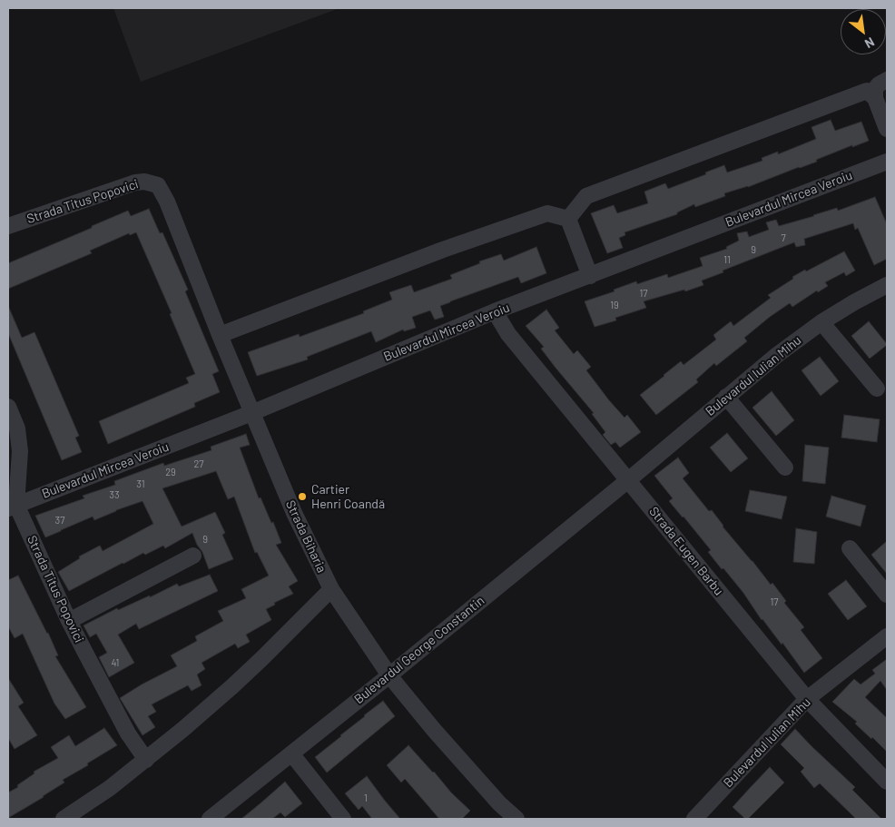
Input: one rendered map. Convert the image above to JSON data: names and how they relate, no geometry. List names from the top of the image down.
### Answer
{
  "streets": {
    "street": [
      "Bulevardul Mircea Veroiu",
      "Strada Titus Popovici",
      "Bulevardul Iulian Mihu",
      "Strada Biharia",
      "Strada Eugen Barbu",
      "Bulevardul George Constantin"
    ]
  },
  "crossings": [
    ["Bulevardul Mircea Veroiu", "Strada Titus Popovici"],
    ["Bulevardul Mircea Veroiu", "Strada Biharia"],
    ["Bulevardul Mircea Veroiu", "Strada Eugen Barbu"],
    ["Strada Titus Popovici", "Strada Biharia"],
    ["Bulevardul Iulian Mihu", "Strada Eugen Barbu"],
    ["Bulevardul Iulian Mihu", "Bulevardul George Constantin"],
    ["Strada Biharia", "Bulevardul George Constantin"],
    ["Strada Eugen Barbu", "Bulevardul George Constantin"]
  ],
  "places": ["Cartier Henri Coandă"],
  "house_numbers": [
    "7",
    "9",
    "11",
    "17",
    "19",
    "27",
    "29",
    "31",
    "33",
    "37",
    "9",
    "17",
    "41",
    "1"
  ],
  "north": "bottom right"
}
